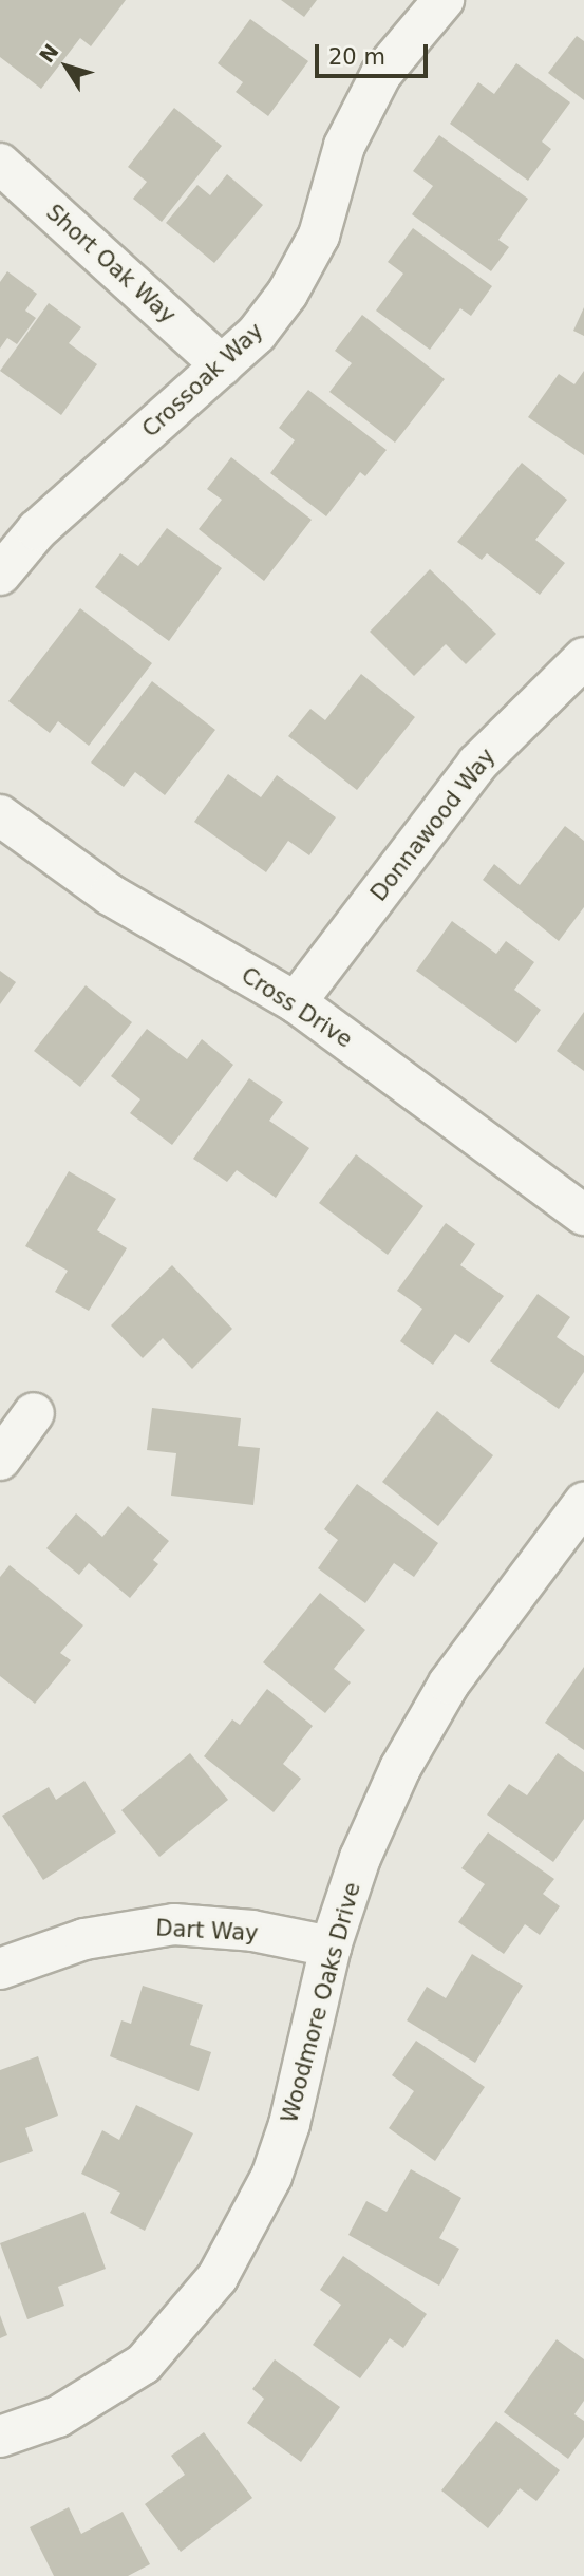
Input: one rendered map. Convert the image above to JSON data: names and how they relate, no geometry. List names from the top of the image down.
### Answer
{
  "streets": {
    "street": [
      "Short Oak Way",
      "Crossoak Way",
      "Donnawood Way",
      "Cross Drive",
      "Dart Way",
      "Woodmore Oaks Drive"
    ]
  },
  "crossings": [
    ["Short Oak Way", "Crossoak Way"],
    ["Donnawood Way", "Cross Drive"],
    ["Dart Way", "Woodmore Oaks Drive"]
  ],
  "scale_bar": "20 m",
  "north": "top left"
}
